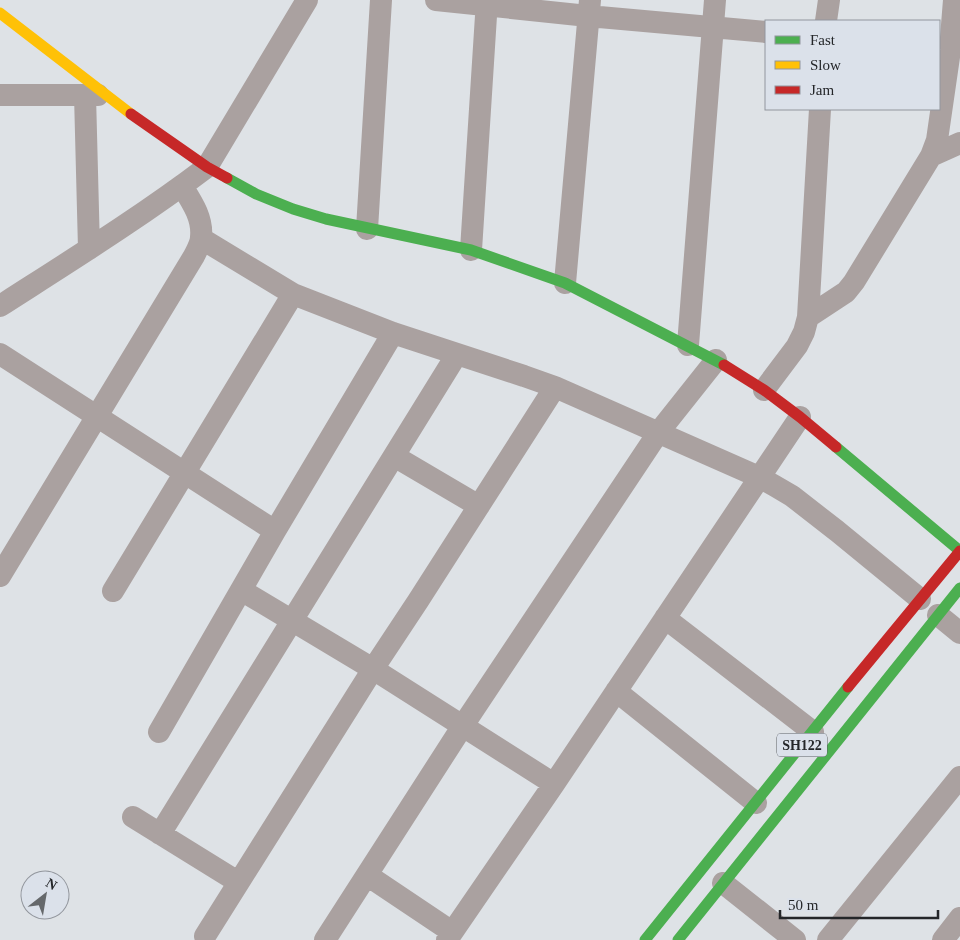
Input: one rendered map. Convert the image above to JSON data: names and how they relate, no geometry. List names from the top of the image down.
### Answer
{
  "streets": {
    "street": ["SH122"]
  },
  "legend": ["Fast", "Slow", "Jam"],
  "scale_bar": "50 m",
  "north": "top right"
}
